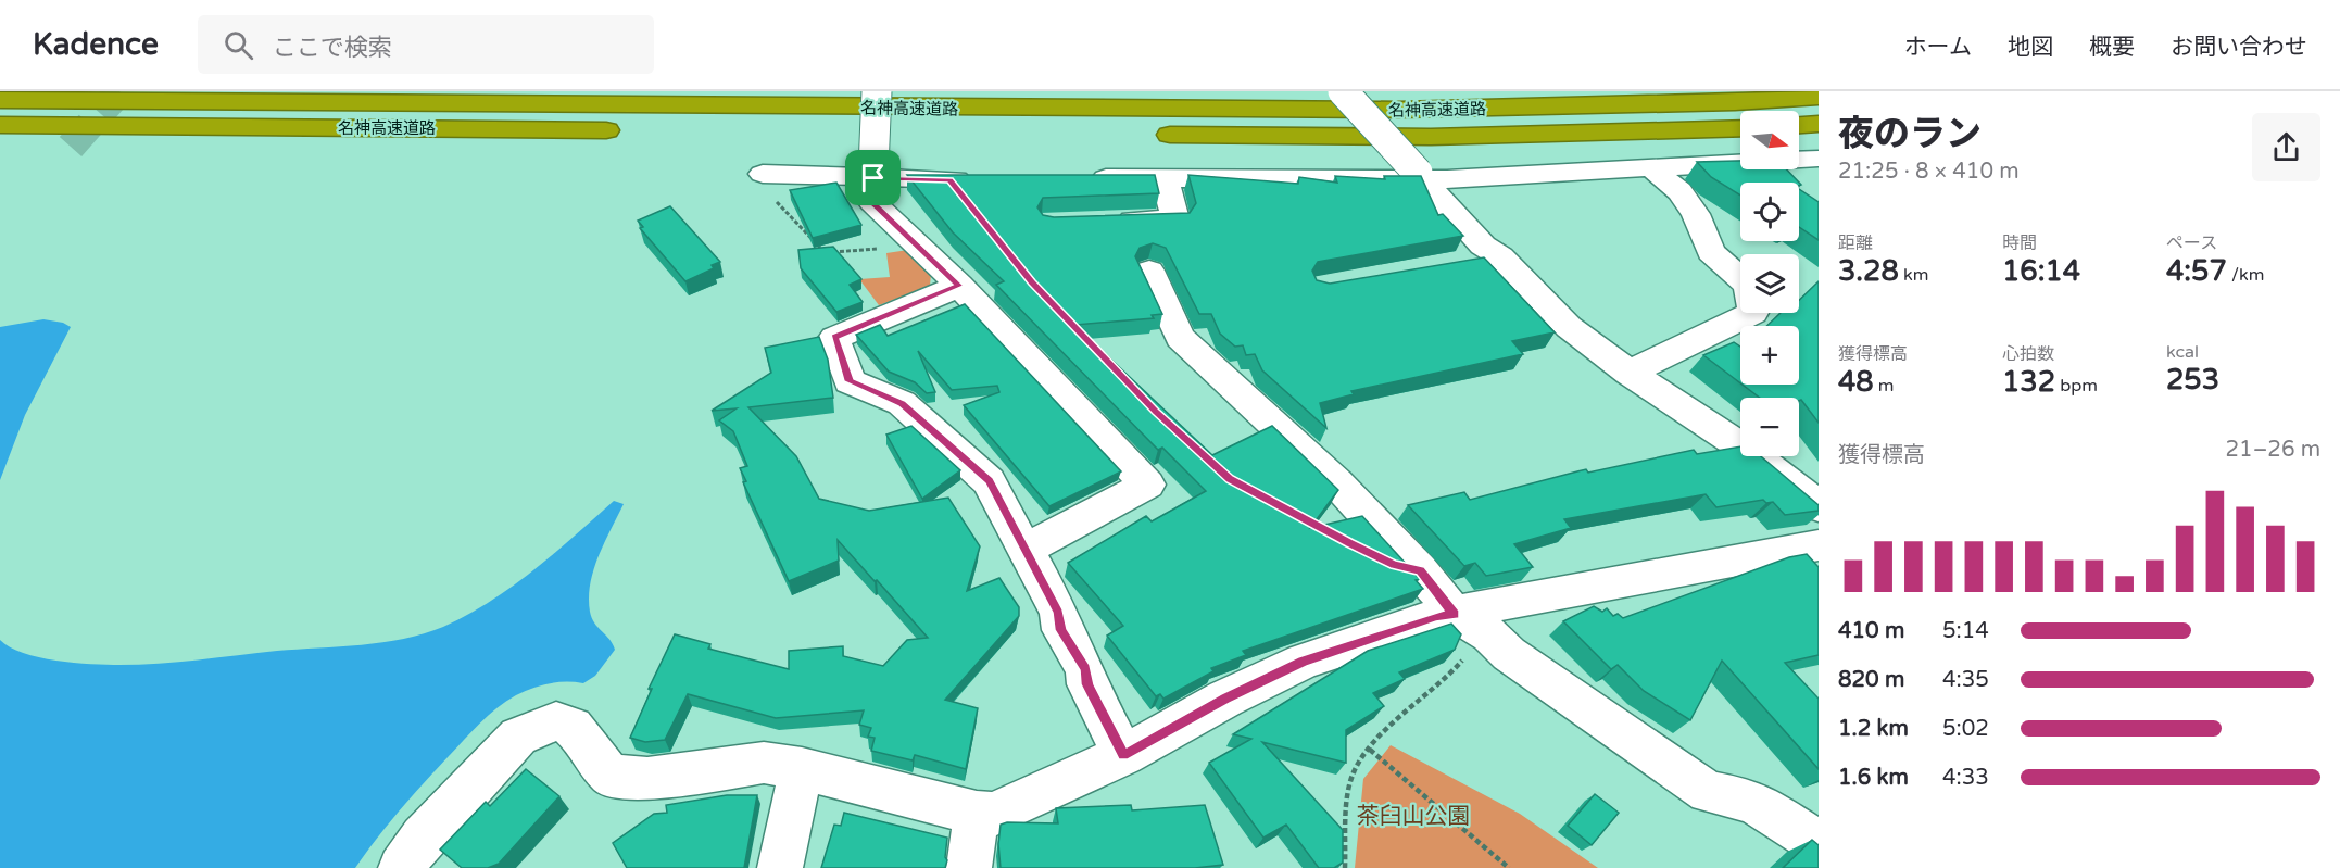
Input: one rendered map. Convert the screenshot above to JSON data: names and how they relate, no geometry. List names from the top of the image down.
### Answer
{
  "streets": {
    "highway": ["名神高速道路"]
  },
  "parks": ["茶臼山公園"],
  "north": "right",
  "page": {
    "header": "Kadence",
    "search": "ここで検索",
    "nav": [
      "ホーム",
      "地図",
      "概要",
      "お問い合わせ"
    ],
    "heading": ["夜のラン", "21:25 · 8 × 410 m"],
    "map_buttons": ["+", "−"],
    "stats": [
      ["距離", "3.28 km"],
      ["時間", "16:14"],
      ["ペース", "4:57 /km"],
      ["獲得標高", "48 m"],
      ["心拍数", "132 bpm"],
      ["kcal", "253"]
    ],
    "chart": ["獲得標高", "21–26 m"],
    "list": [
      {
        "name": "410 m",
        "note": "5:14"
      },
      {
        "name": "820 m",
        "note": "4:35"
      },
      {
        "name": "1.2 km",
        "note": "5:02"
      },
      {
        "name": "1.6 km",
        "note": "4:33"
      }
    ]
  }
}
